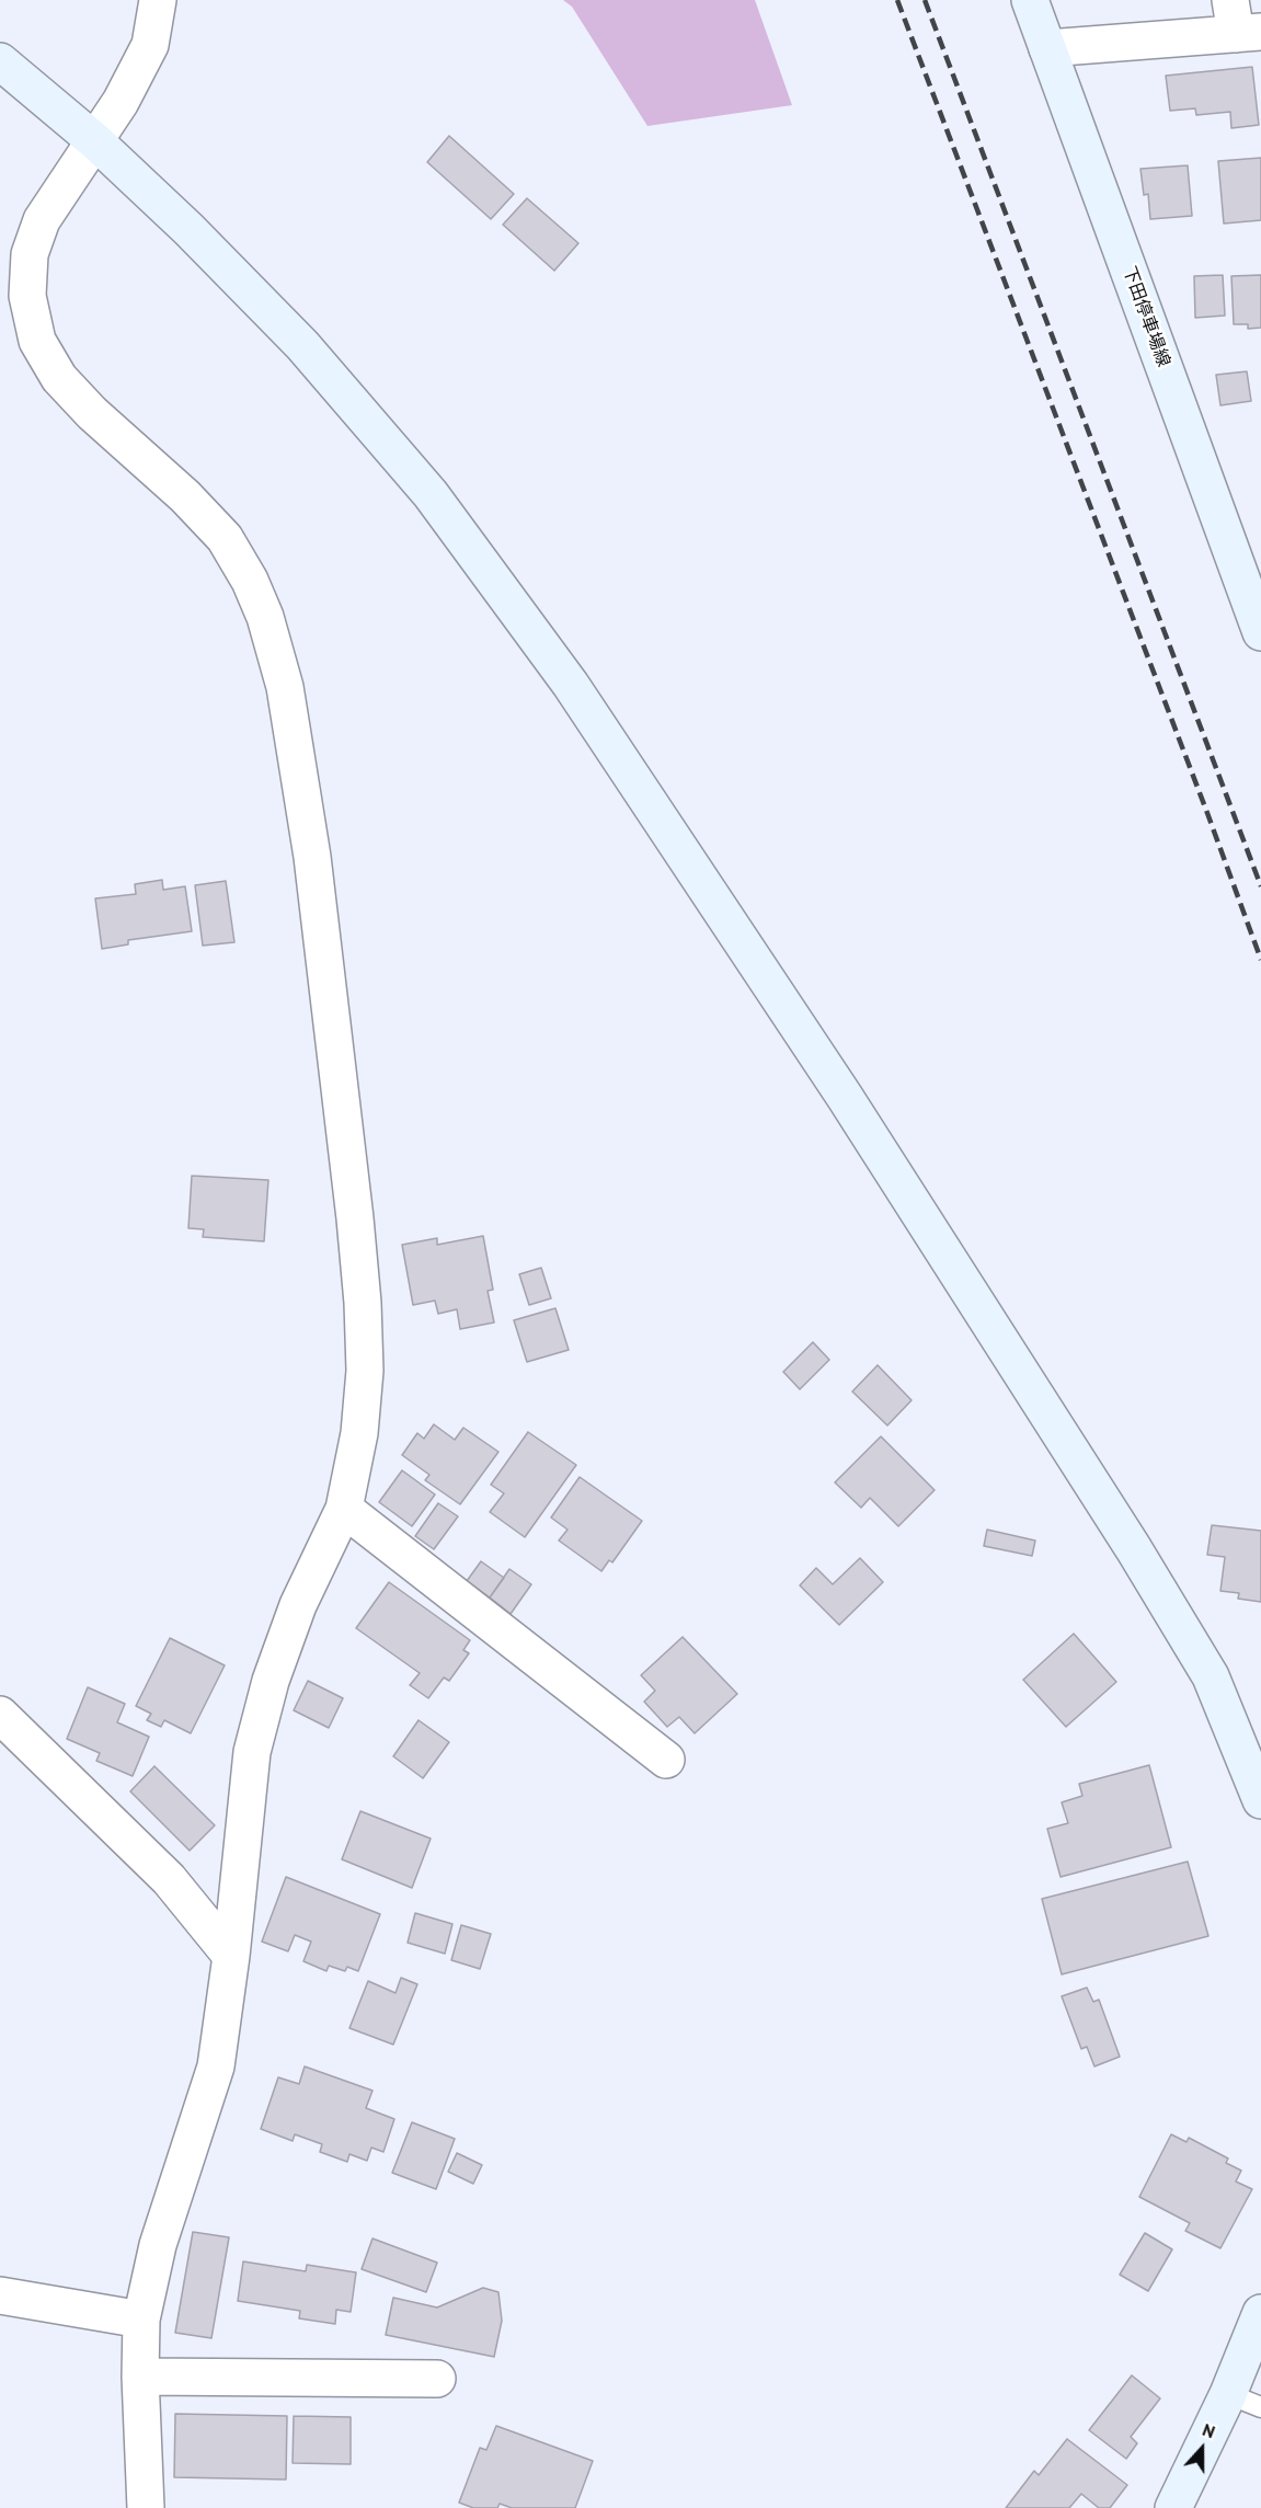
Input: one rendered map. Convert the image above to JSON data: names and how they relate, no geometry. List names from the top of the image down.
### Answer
{
  "streets": {
    "street": ["下田停車場線"]
  },
  "north": "top"
}
